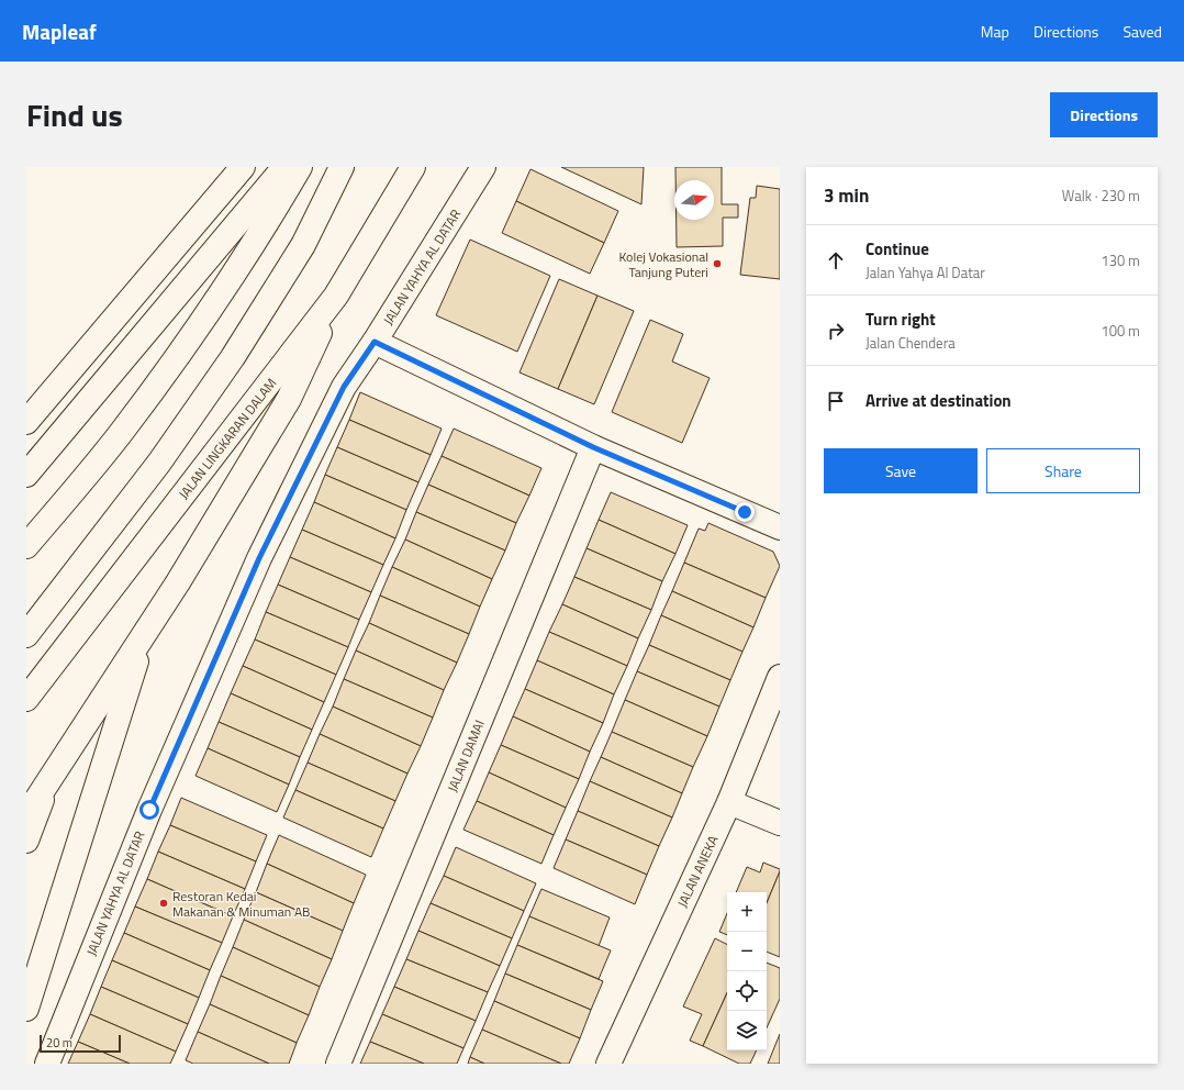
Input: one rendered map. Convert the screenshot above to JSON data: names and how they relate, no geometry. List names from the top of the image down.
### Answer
{
  "streets": {
    "main road": [
      "JALAN YAHYA AL DATAR",
      "JALAN LINGKARAN DALAM",
      "JALAN DAMAI",
      "JALAN ANEKA"
    ]
  },
  "places": ["Kolej Vokasional Tanjung Puteri", "Restoran Kedai Makanan & Minuman AB"],
  "scale_bar": "20 m",
  "north": "right",
  "page": {
    "header": "Mapleaf",
    "nav": ["Map", "Directions", "Saved"],
    "title": "Find us",
    "buttons": [
      "Directions",
      ["Save", "Share"]
    ],
    "heading": ["3 min", "Walk · 230 m"],
    "list": [
      ["Continue", "Jalan Yahya Al Datar", "130 m"],
      ["Turn right", "Jalan Chendera", "100 m"],
      "Arrive at destination"
    ],
    "map_buttons": ["+", "−"],
    "scale": "20 m"
  }
}
